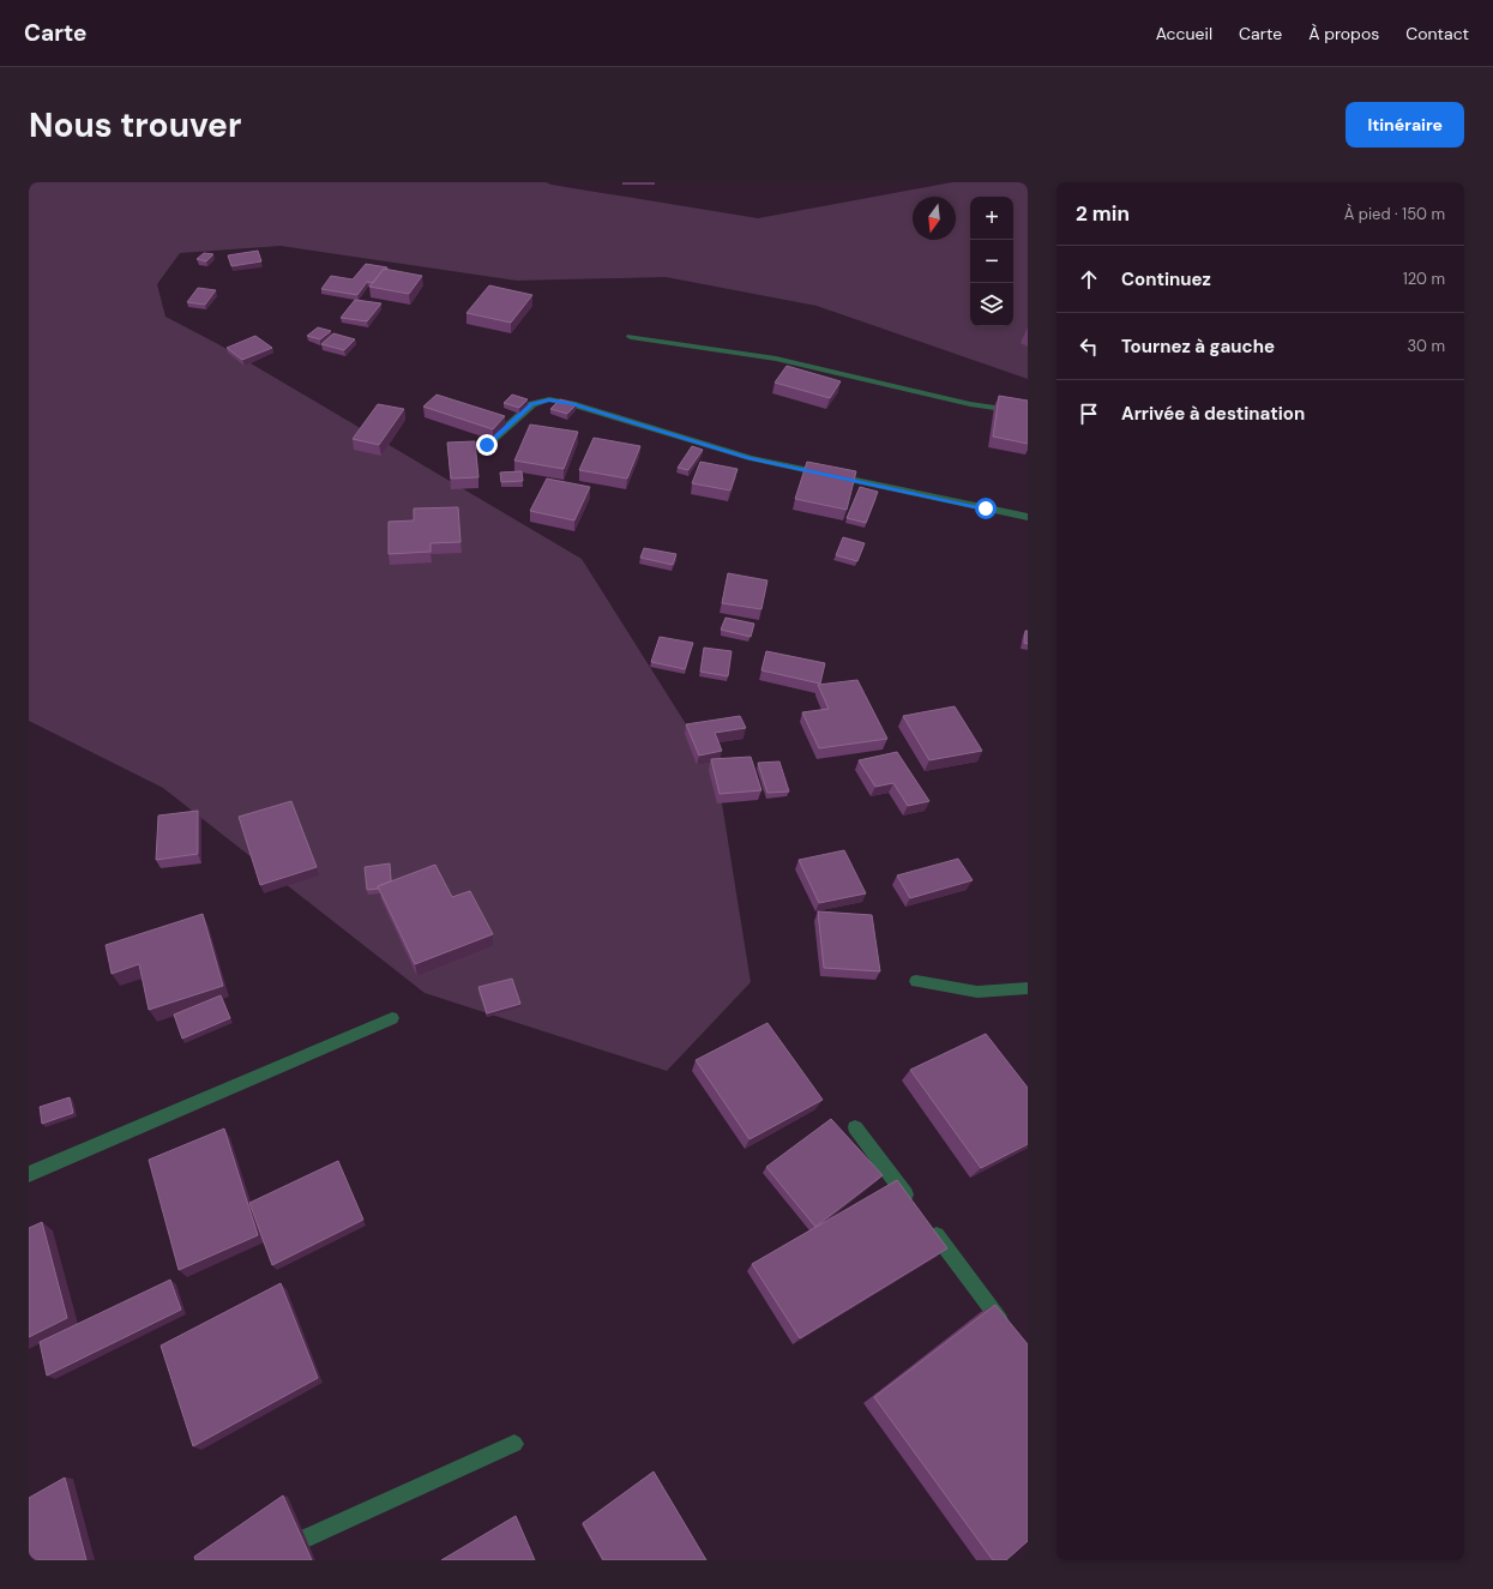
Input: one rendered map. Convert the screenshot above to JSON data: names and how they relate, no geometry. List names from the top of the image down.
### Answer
{
  "north": "bottom",
  "page": {
    "header": "Carte",
    "nav": [
      "Accueil",
      "Carte",
      "À propos",
      "Contact"
    ],
    "buttons": "Itinéraire",
    "title": "Nous trouver",
    "heading": ["2 min", "À pied · 150 m"],
    "map_buttons": ["+", "−"],
    "list": [
      ["Continuez", "120 m"],
      ["Tournez à gauche", "30 m"],
      "Arrivée à destination"
    ]
  }
}
